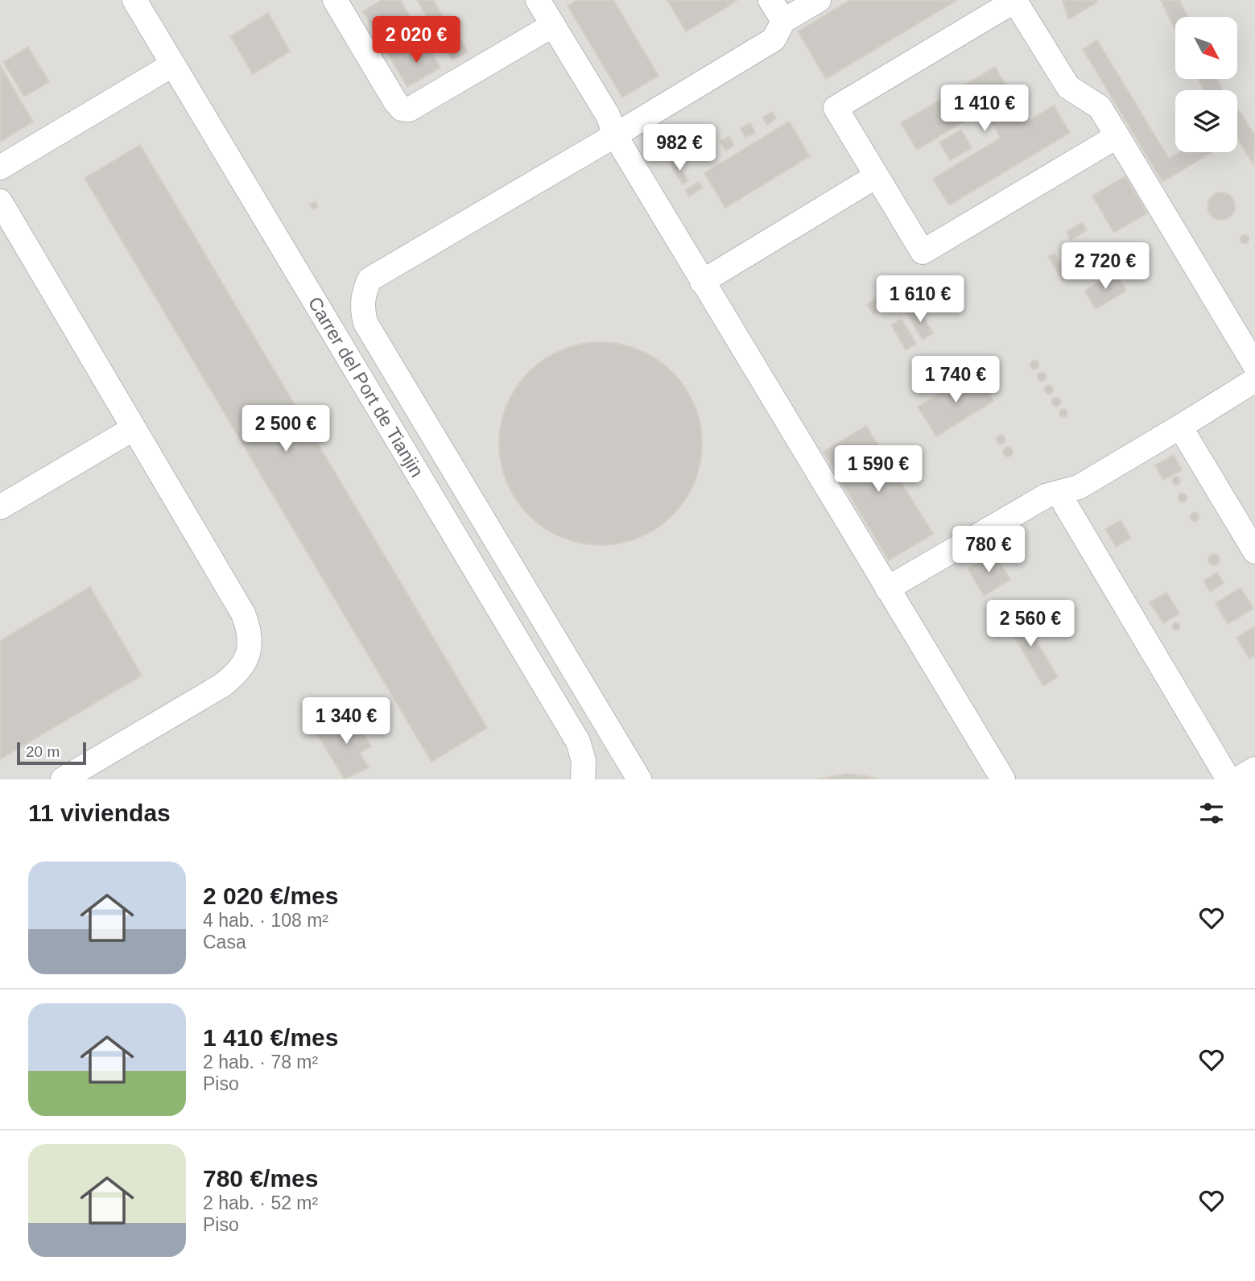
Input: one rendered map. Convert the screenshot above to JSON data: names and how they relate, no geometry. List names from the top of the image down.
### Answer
{
  "streets": {
    "lane": ["Carrer del Port de Tianjin"]
  },
  "scale_bar": "20 m",
  "north": "bottom right",
  "page": {
    "price": [
      "2 020 €",
      "1 410 €",
      "982 €",
      "2 720 €",
      "1 610 €",
      "1 740 €",
      "2 500 €",
      "1 590 €",
      "780 €",
      "2 560 €",
      "1 340 €"
    ],
    "scale": "20 m",
    "heading": "11 viviendas",
    "list": [
      {
        "name": "2 020 €/mes",
        "note": "4 hab. · 108 m² · Casa"
      },
      {
        "name": "1 410 €/mes",
        "note": "2 hab. · 78 m² · Piso"
      },
      {
        "name": "780 €/mes",
        "note": "2 hab. · 52 m² · Piso"
      }
    ]
  }
}
